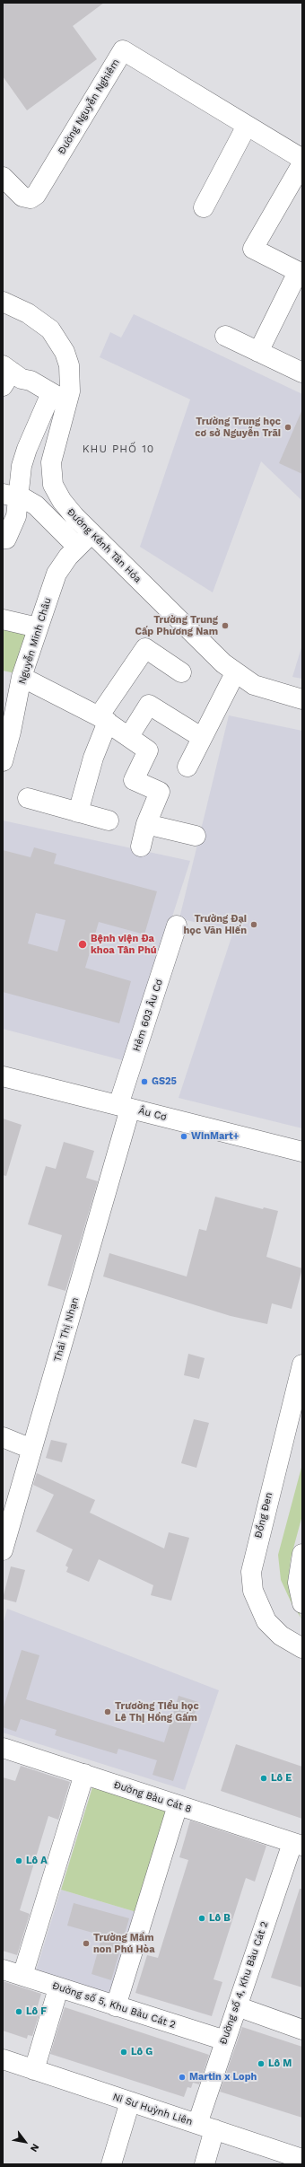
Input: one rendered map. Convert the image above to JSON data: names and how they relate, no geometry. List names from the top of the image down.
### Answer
{
  "streets": {
    "street": [
      "Đường Nguyễn Nghiêm",
      "Đường Kênh Tân Hóa",
      "Nguyễn Minh Châu",
      "Hẻm 603 Âu Cơ",
      "Âu Cơ",
      "Thái Thị Nhạn",
      "Đồng Đen",
      "Đường Bàu Cát 8",
      "Đường số 4, Khu Bàu Cát 2",
      "Đường số 5, Khu Bàu Cát 2",
      "Ni Sư Huỳnh Liên"
    ]
  },
  "crossings": [
    ["Đường Kênh Tân Hóa", "Nguyễn Minh Châu"],
    ["Hẻm 603 Âu Cơ", "Âu Cơ"],
    ["Hẻm 603 Âu Cơ", "Thái Thị Nhạn"],
    ["Âu Cơ", "Thái Thị Nhạn"],
    ["Đường Bàu Cát 8", "Đường số 4, Khu Bàu Cát 2"],
    ["Đường số 4, Khu Bàu Cát 2", "Đường số 5, Khu Bàu Cát 2"],
    ["Đường số 4, Khu Bàu Cát 2", "Ni Sư Huỳnh Liên"]
  ],
  "districts": ["KHU PHỐ 10"],
  "places": [
    "Trường Trung học cơ sở Nguyễn Trãi",
    "Trường Trung Cấp Phương Nam",
    "Trường Đại học Văn Hiến",
    "Bệnh viện Đa khoa Tân Phú",
    "GS25",
    "WinMart+",
    "Trươờng Tiểu học Lê Thị Hồng Gấm",
    "Lô E",
    "Lô A",
    "Lô B",
    "Trường Mầm non Phú Hòa",
    "Lô F",
    "Lô G",
    "Lô M",
    "Martin x Loph"
  ],
  "north": "bottom right"
}
